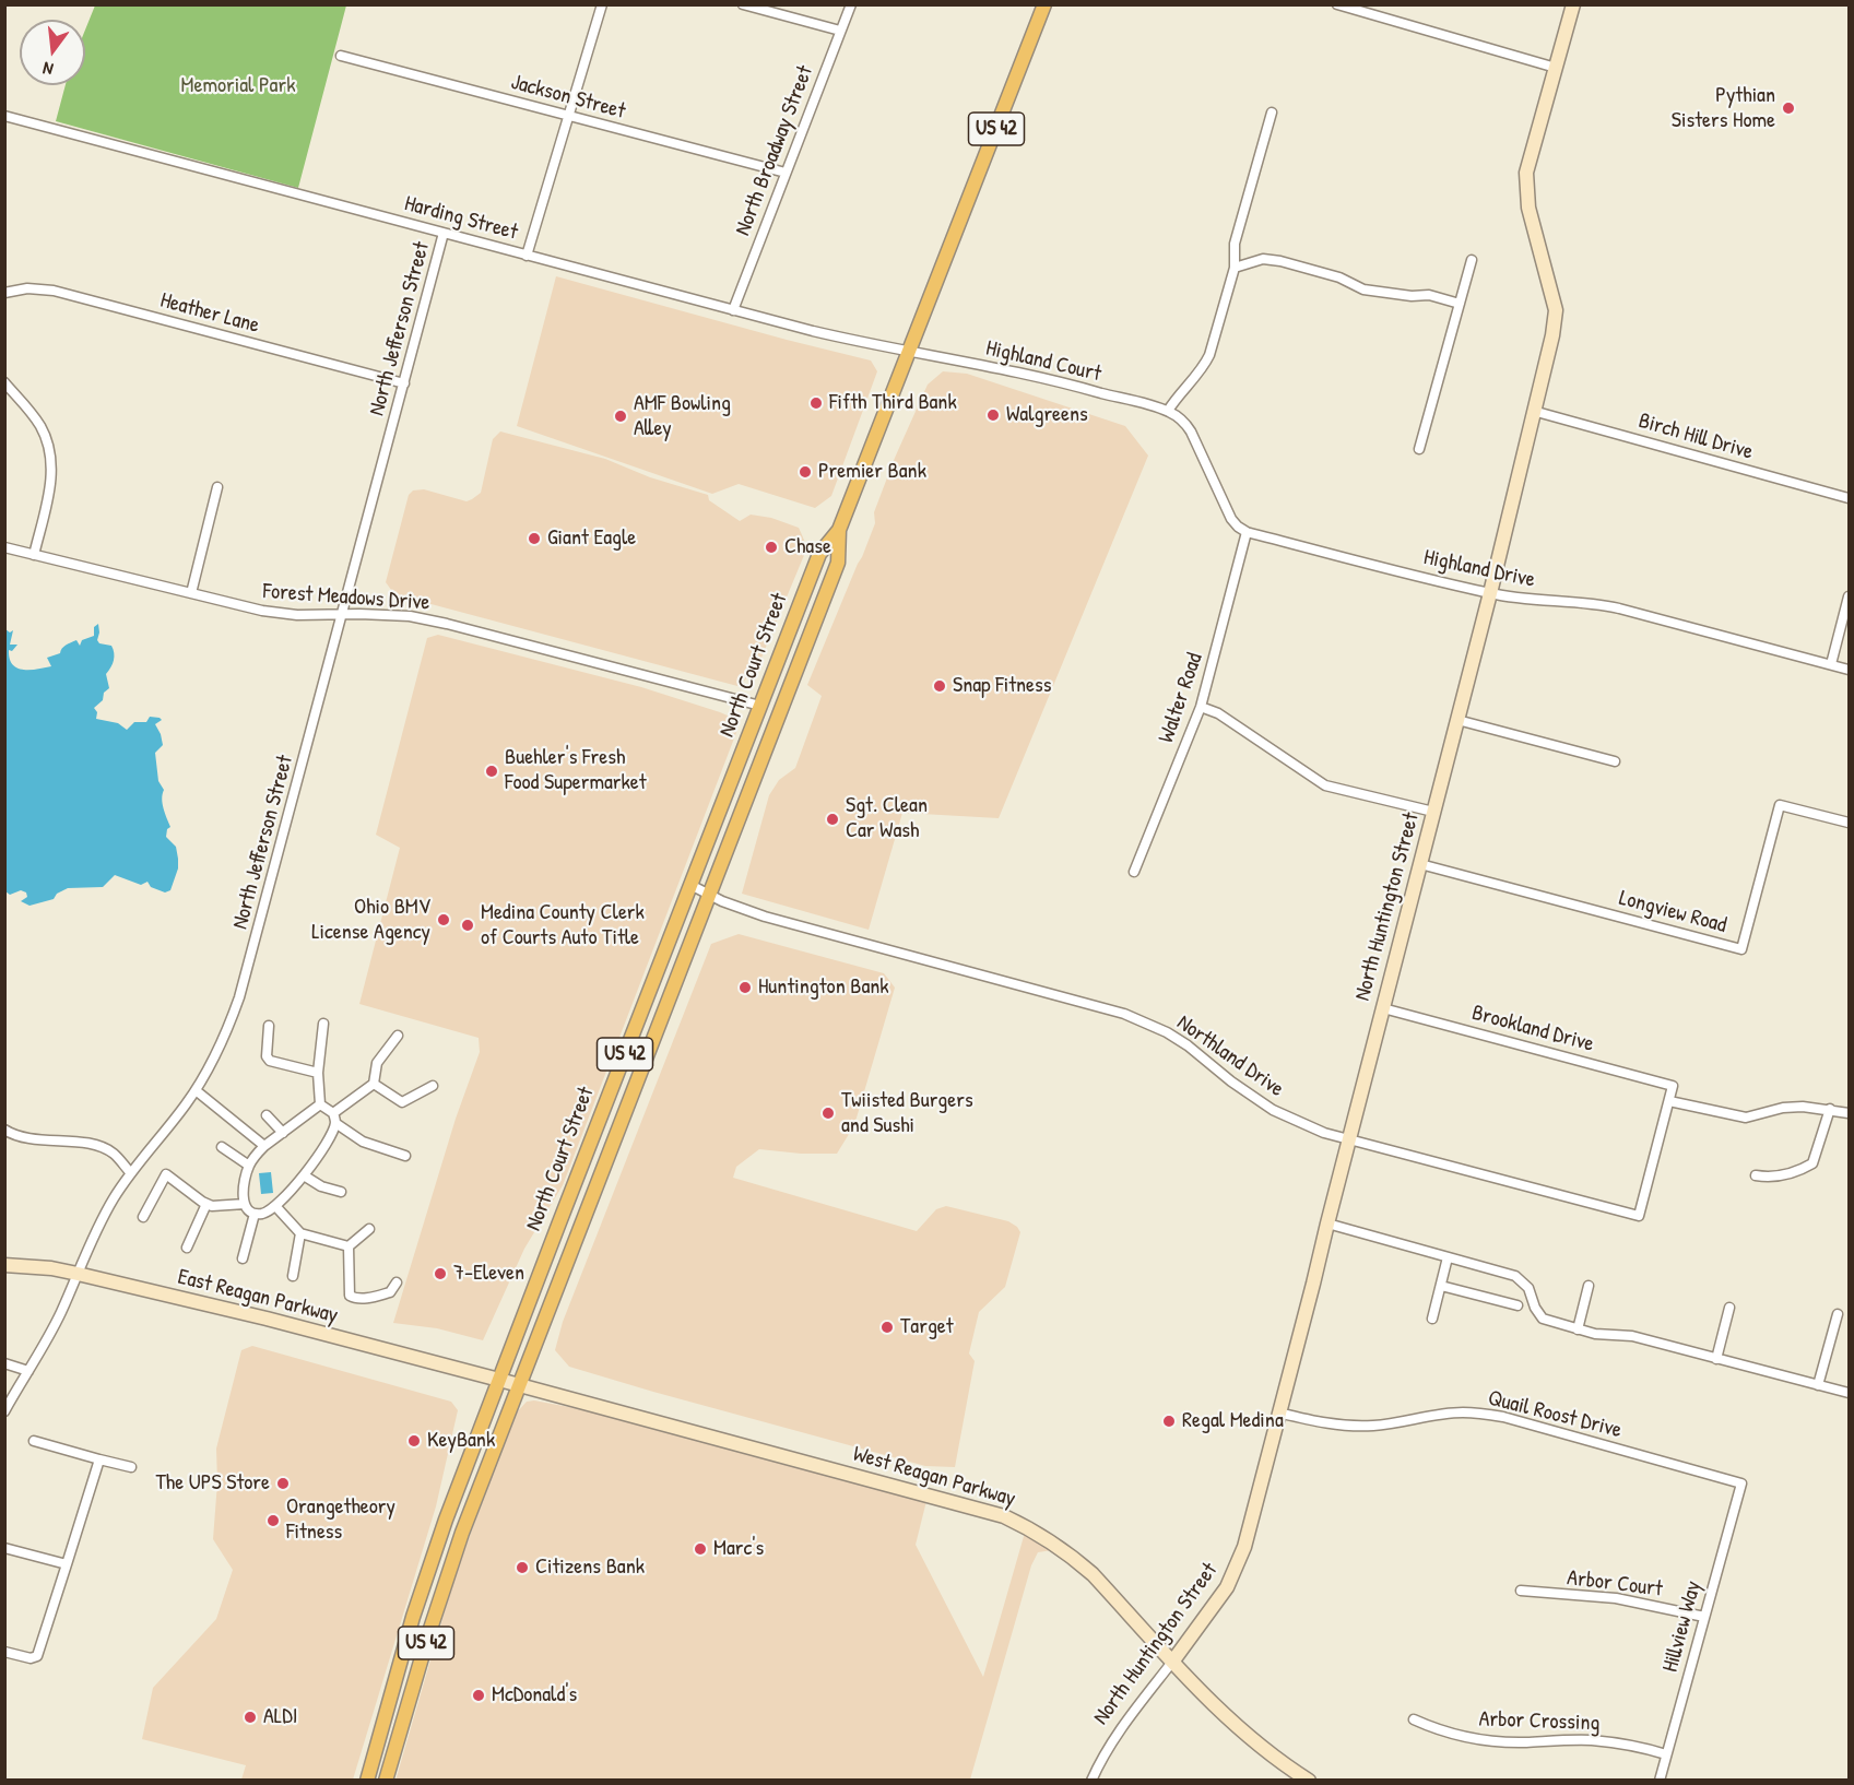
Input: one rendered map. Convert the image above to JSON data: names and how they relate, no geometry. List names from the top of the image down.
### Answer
{
  "streets": {
    "main road": ["US 42", "North Court Street"],
    "street": [
      "Jackson Street",
      "North Broadway Street",
      "Harding Street",
      "Heather Lane",
      "North Jefferson Street",
      "Highland Court",
      "Birch Hill Drive",
      "Highland Drive",
      "Forest Meadows Drive",
      "Walter Road",
      "North Huntington Street",
      "Longview Road",
      "Brookland Drive",
      "Northland Drive",
      "East Reagan Parkway",
      "Quail Roost Drive",
      "West Reagan Parkway",
      "Arbor Court",
      "Hillview Way",
      "Arbor Crossing"
    ]
  },
  "crossings": [
    ["Jackson Street", "North Broadway Street"],
    ["North Broadway Street", "Harding Street"],
    ["Harding Street", "North Jefferson Street"],
    ["Harding Street", "Highland Court"],
    ["Harding Street", "North Court Street"],
    ["Heather Lane", "North Jefferson Street"],
    ["North Jefferson Street", "Forest Meadows Drive"],
    ["North Jefferson Street", "East Reagan Parkway"],
    ["Highland Court", "North Court Street"],
    ["Birch Hill Drive", "North Huntington Street"],
    ["Highland Drive", "Walter Road"],
    ["Highland Drive", "North Huntington Street"],
    ["Forest Meadows Drive", "North Court Street"],
    ["North Court Street", "Northland Drive"],
    ["North Court Street", "East Reagan Parkway"],
    ["North Court Street", "West Reagan Parkway"],
    ["North Huntington Street", "Longview Road"],
    ["North Huntington Street", "Brookland Drive"],
    ["North Huntington Street", "Northland Drive"],
    ["North Huntington Street", "Quail Roost Drive"],
    ["North Huntington Street", "West Reagan Parkway"],
    ["Brookland Drive", "Northland Drive"],
    ["East Reagan Parkway", "West Reagan Parkway"],
    ["Quail Roost Drive", "Hillview Way"],
    ["Arbor Court", "Hillview Way"],
    ["Hillview Way", "Arbor Crossing"]
  ],
  "parks": ["Memorial Park"],
  "places": [
    "Pythian Sisters Home",
    "Fifth Third Bank",
    "Walgreens",
    "AMF Bowling Alley",
    "Premier Bank",
    "Giant Eagle",
    "Chase",
    "Snap Fitness",
    "Buehler's Fresh Food Supermarket",
    "Sgt. Clean Car Wash",
    "Ohio BMV License Agency",
    "Medina County Clerk of Courts Auto Title",
    "Huntington Bank",
    "Twiisted Burgers and Sushi",
    "7-Eleven",
    "Target",
    "Regal Medina",
    "KeyBank",
    "The UPS Store",
    "Orangetheory Fitness",
    "Marc's",
    "Citizens Bank",
    "McDonald's",
    "ALDI"
  ],
  "north": "bottom"
}
